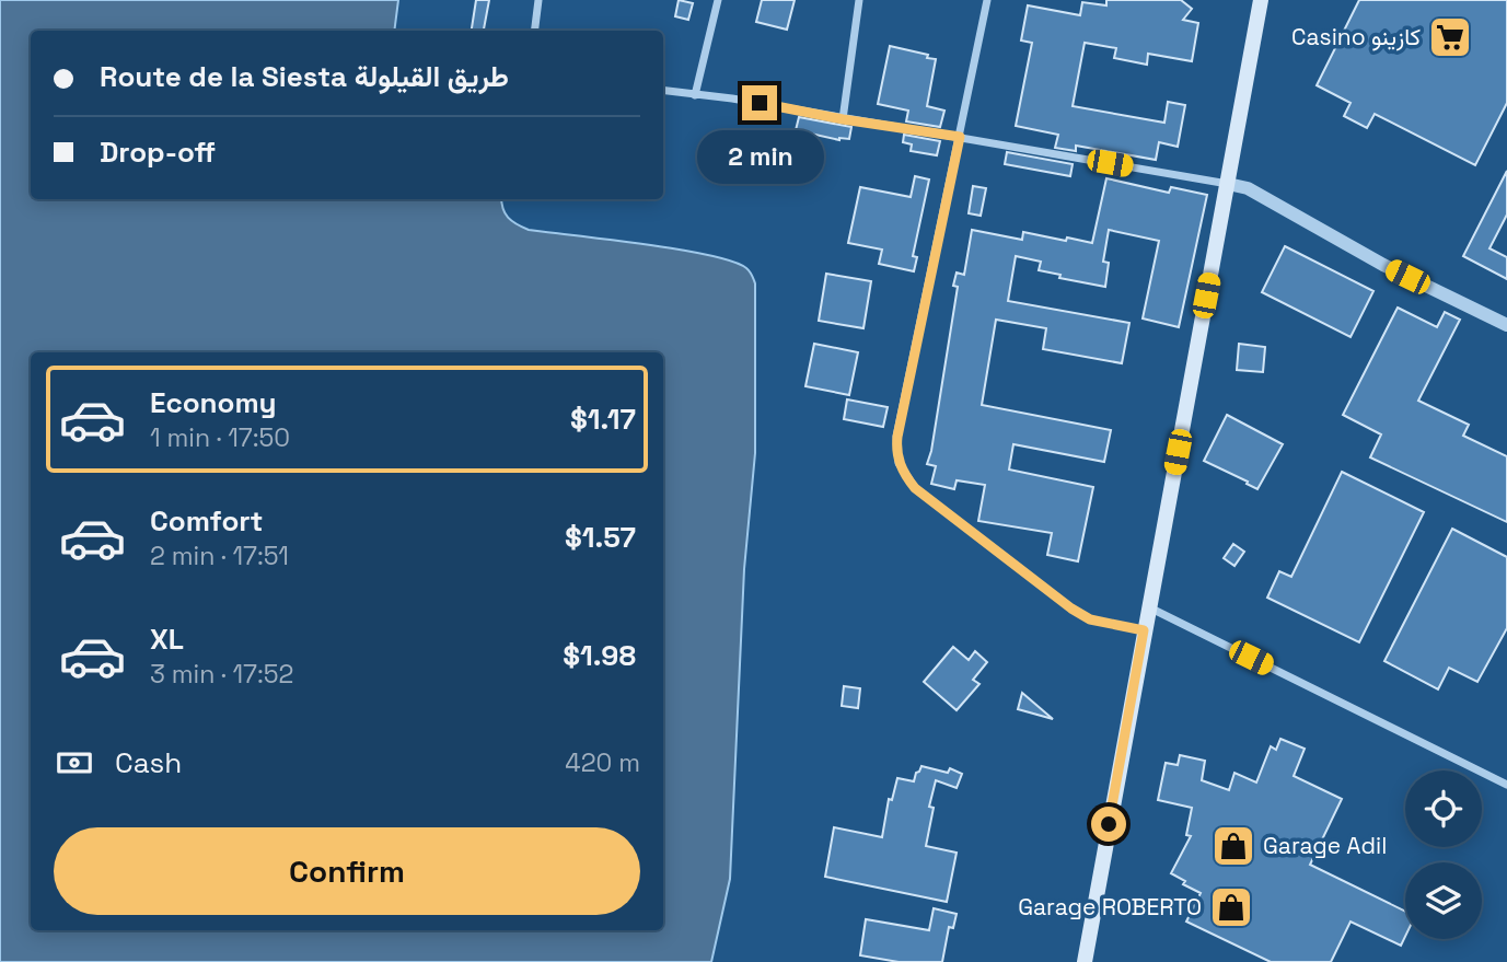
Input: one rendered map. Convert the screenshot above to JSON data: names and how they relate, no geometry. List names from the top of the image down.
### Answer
{
  "places": {
    "supermarket": ["Casino كازينو"],
    "shop": ["Garage Adil", "Garage ROBERTO"]
  },
  "page": {
    "banner": ["Route de la Siesta طريق القيلولة", "Drop-off"],
    "bubble": "2 min",
    "list": [
      {
        "name": "Economy",
        "note": "1 min · 17:50",
        "value": "$1.17"
      },
      {
        "name": "Comfort",
        "note": "2 min · 17:51",
        "value": "$1.57"
      },
      {
        "name": "XL",
        "note": "3 min · 17:52",
        "value": "$1.98"
      }
    ],
    "pay": ["Cash", "420 m"],
    "buttons": "Confirm"
  }
}
